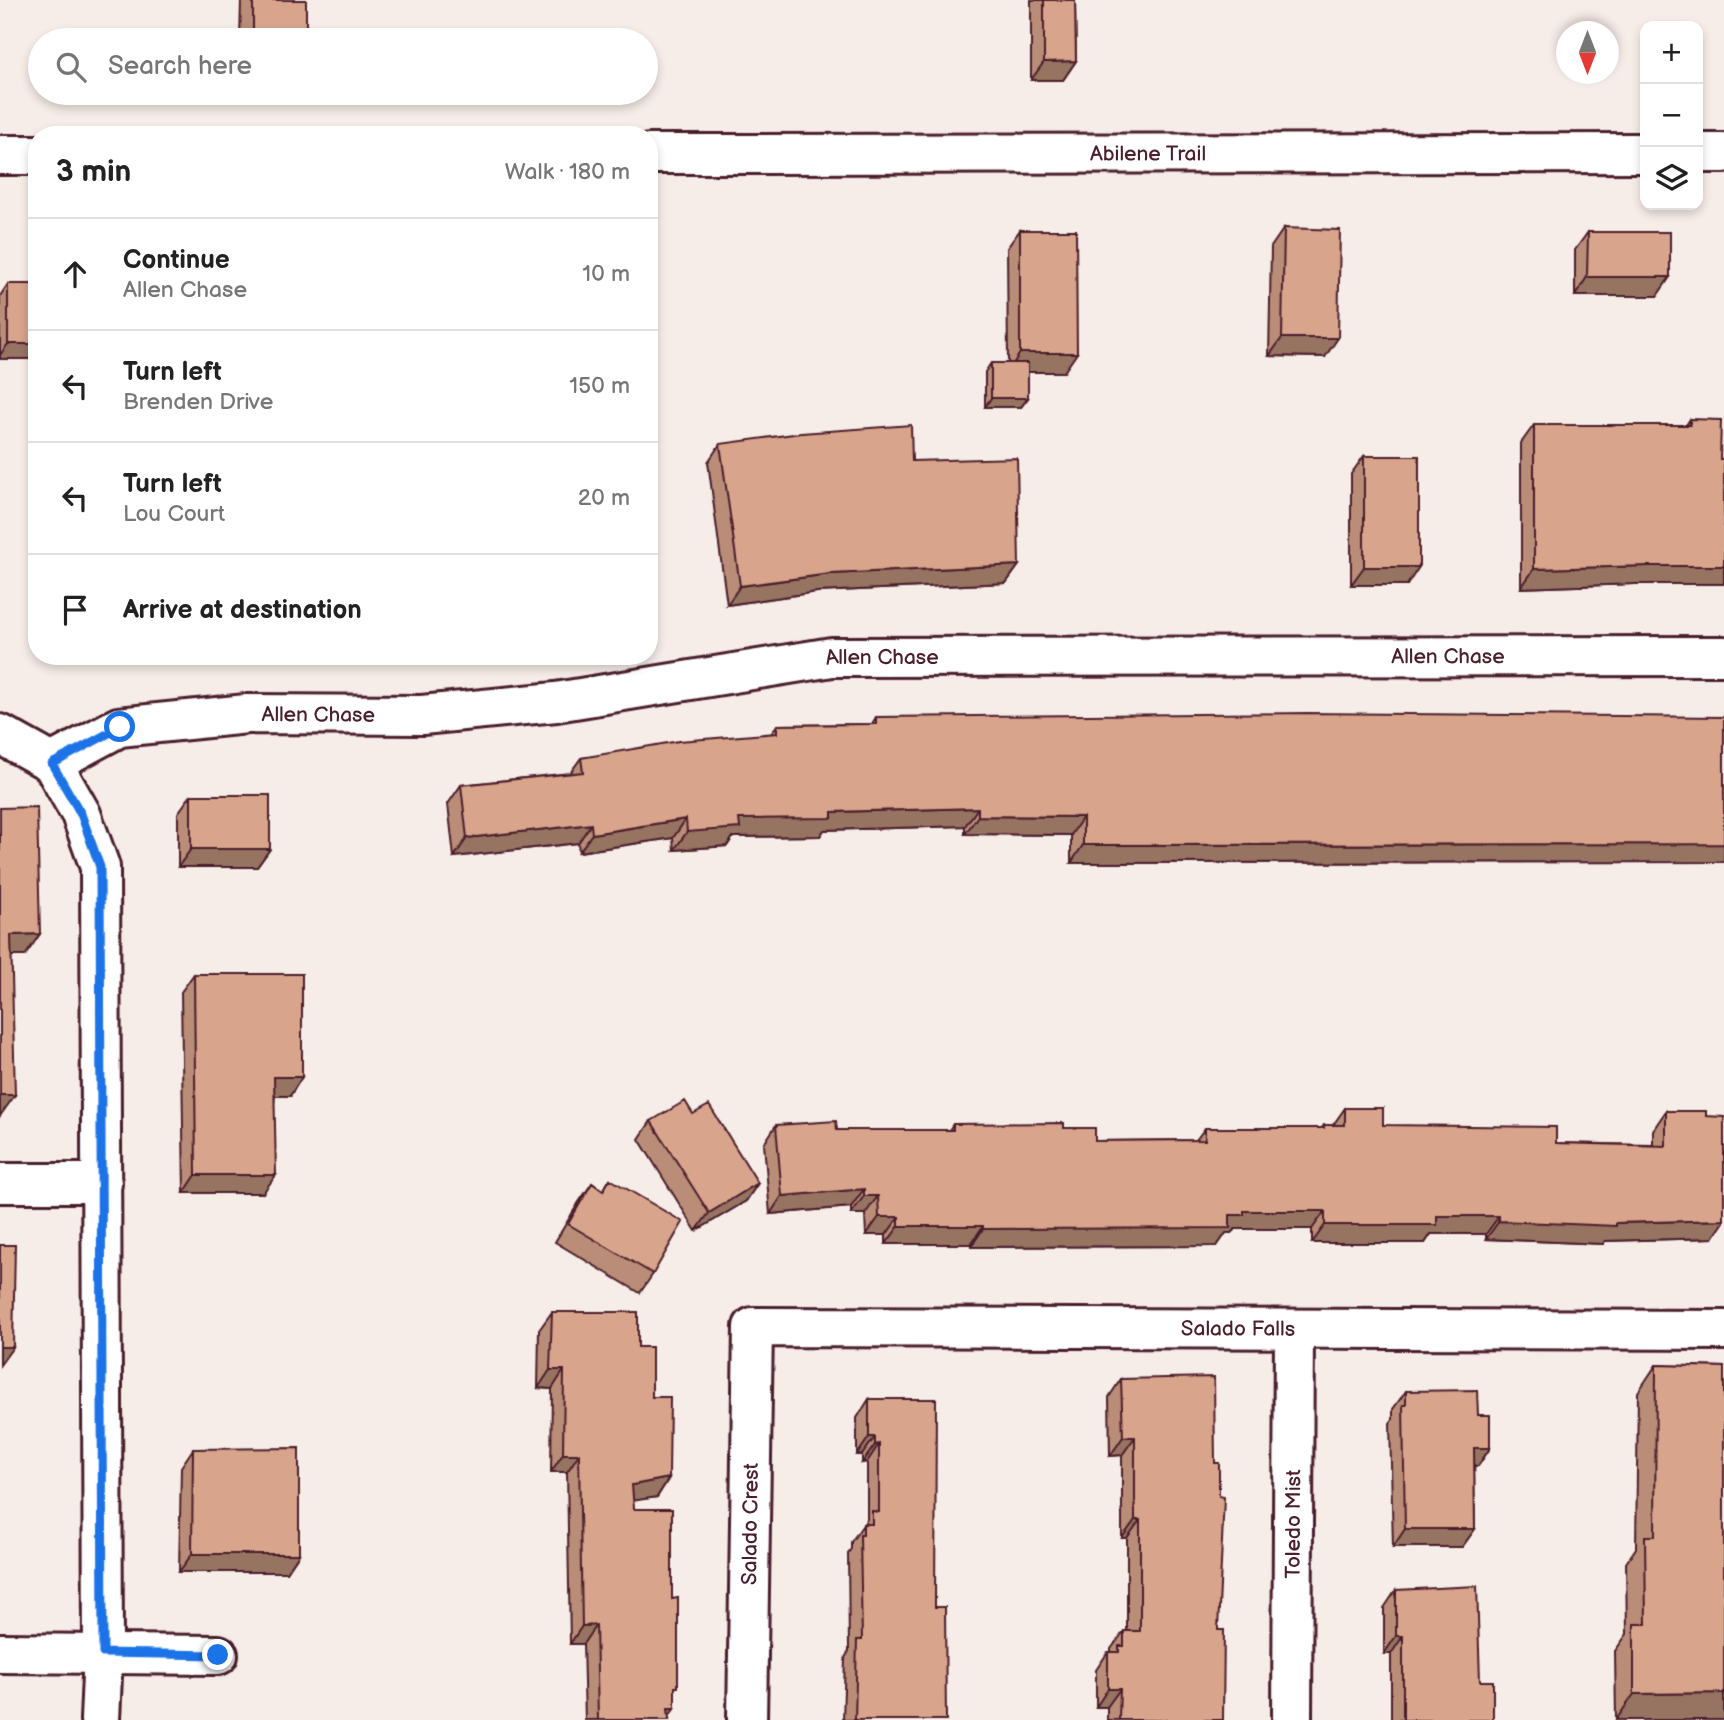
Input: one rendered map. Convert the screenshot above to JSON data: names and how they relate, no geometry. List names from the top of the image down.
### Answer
{
  "streets": {
    "street": [
      "Abilene Trail",
      "Allen Chase",
      "Salado Falls",
      "Salado Crest",
      "Toledo Mist"
    ]
  },
  "crossings": [
    ["Salado Falls", "Salado Crest"],
    ["Salado Falls", "Toledo Mist"]
  ],
  "north": "bottom",
  "page": {
    "map_buttons": ["+", "−"],
    "search": "Search here",
    "heading": ["3 min", "Walk · 180 m"],
    "list": [
      ["Continue", "Allen Chase", "10 m"],
      ["Turn left", "Brenden Drive", "150 m"],
      ["Turn left", "Lou Court", "20 m"],
      "Arrive at destination"
    ]
  }
}
